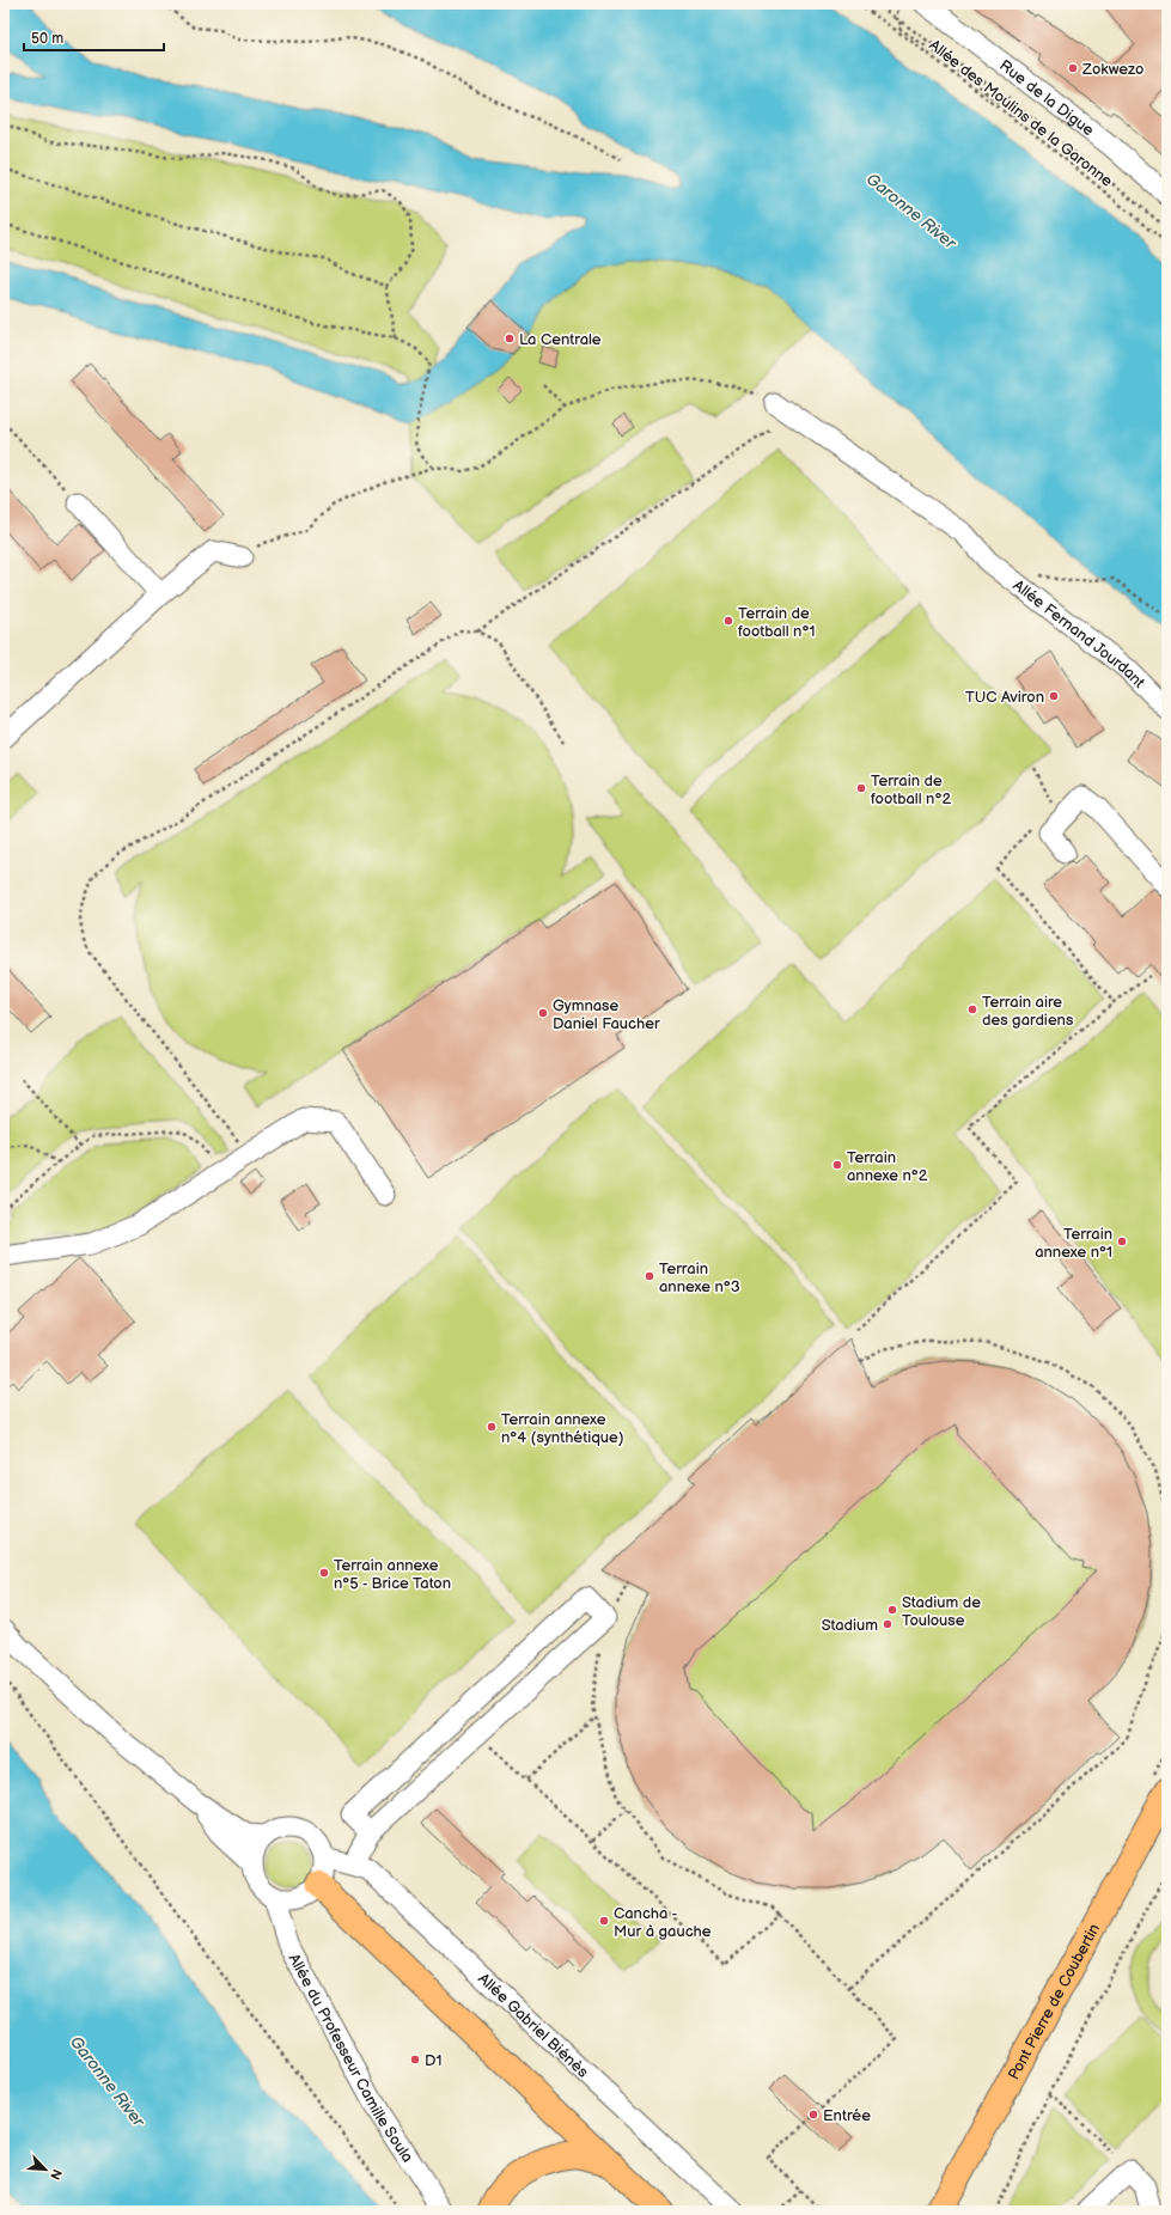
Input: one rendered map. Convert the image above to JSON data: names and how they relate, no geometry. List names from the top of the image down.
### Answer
{
  "streets": {
    "main road": ["Pont Pierre de Coubertin"],
    "street": [
      "Rue de la Digue",
      "Allée Fernand Jourdant",
      "Allée Gabriel Biénès",
      "Allée du Professeur Camille Soula"
    ],
    "path": ["Allée des Moulins de la Garonne"]
  },
  "crossings": [
    ["Allée Gabriel Biénès", "Allée du Professeur Camille Soula"]
  ],
  "water": ["Garonne River"],
  "places": [
    "Zokwezo",
    "La Centrale",
    "Terrain de football n°1",
    "TUC Aviron",
    "Terrain de football n°2",
    "Terrain aire des gardiens",
    "Gymnase Daniel Faucher",
    "Terrain annexe n°2",
    "Terrain annexe n°1",
    "Terrain annexe n°3",
    "Terrain annexe n°4 (synthétique)",
    "Terrain annexe n°5 - Brice Taton",
    "Stadium de Toulouse",
    "Stadium",
    "Cancha - Mur à gauche",
    "D1",
    "Entrée"
  ],
  "scale_bar": "50 m",
  "north": "bottom right"
}
